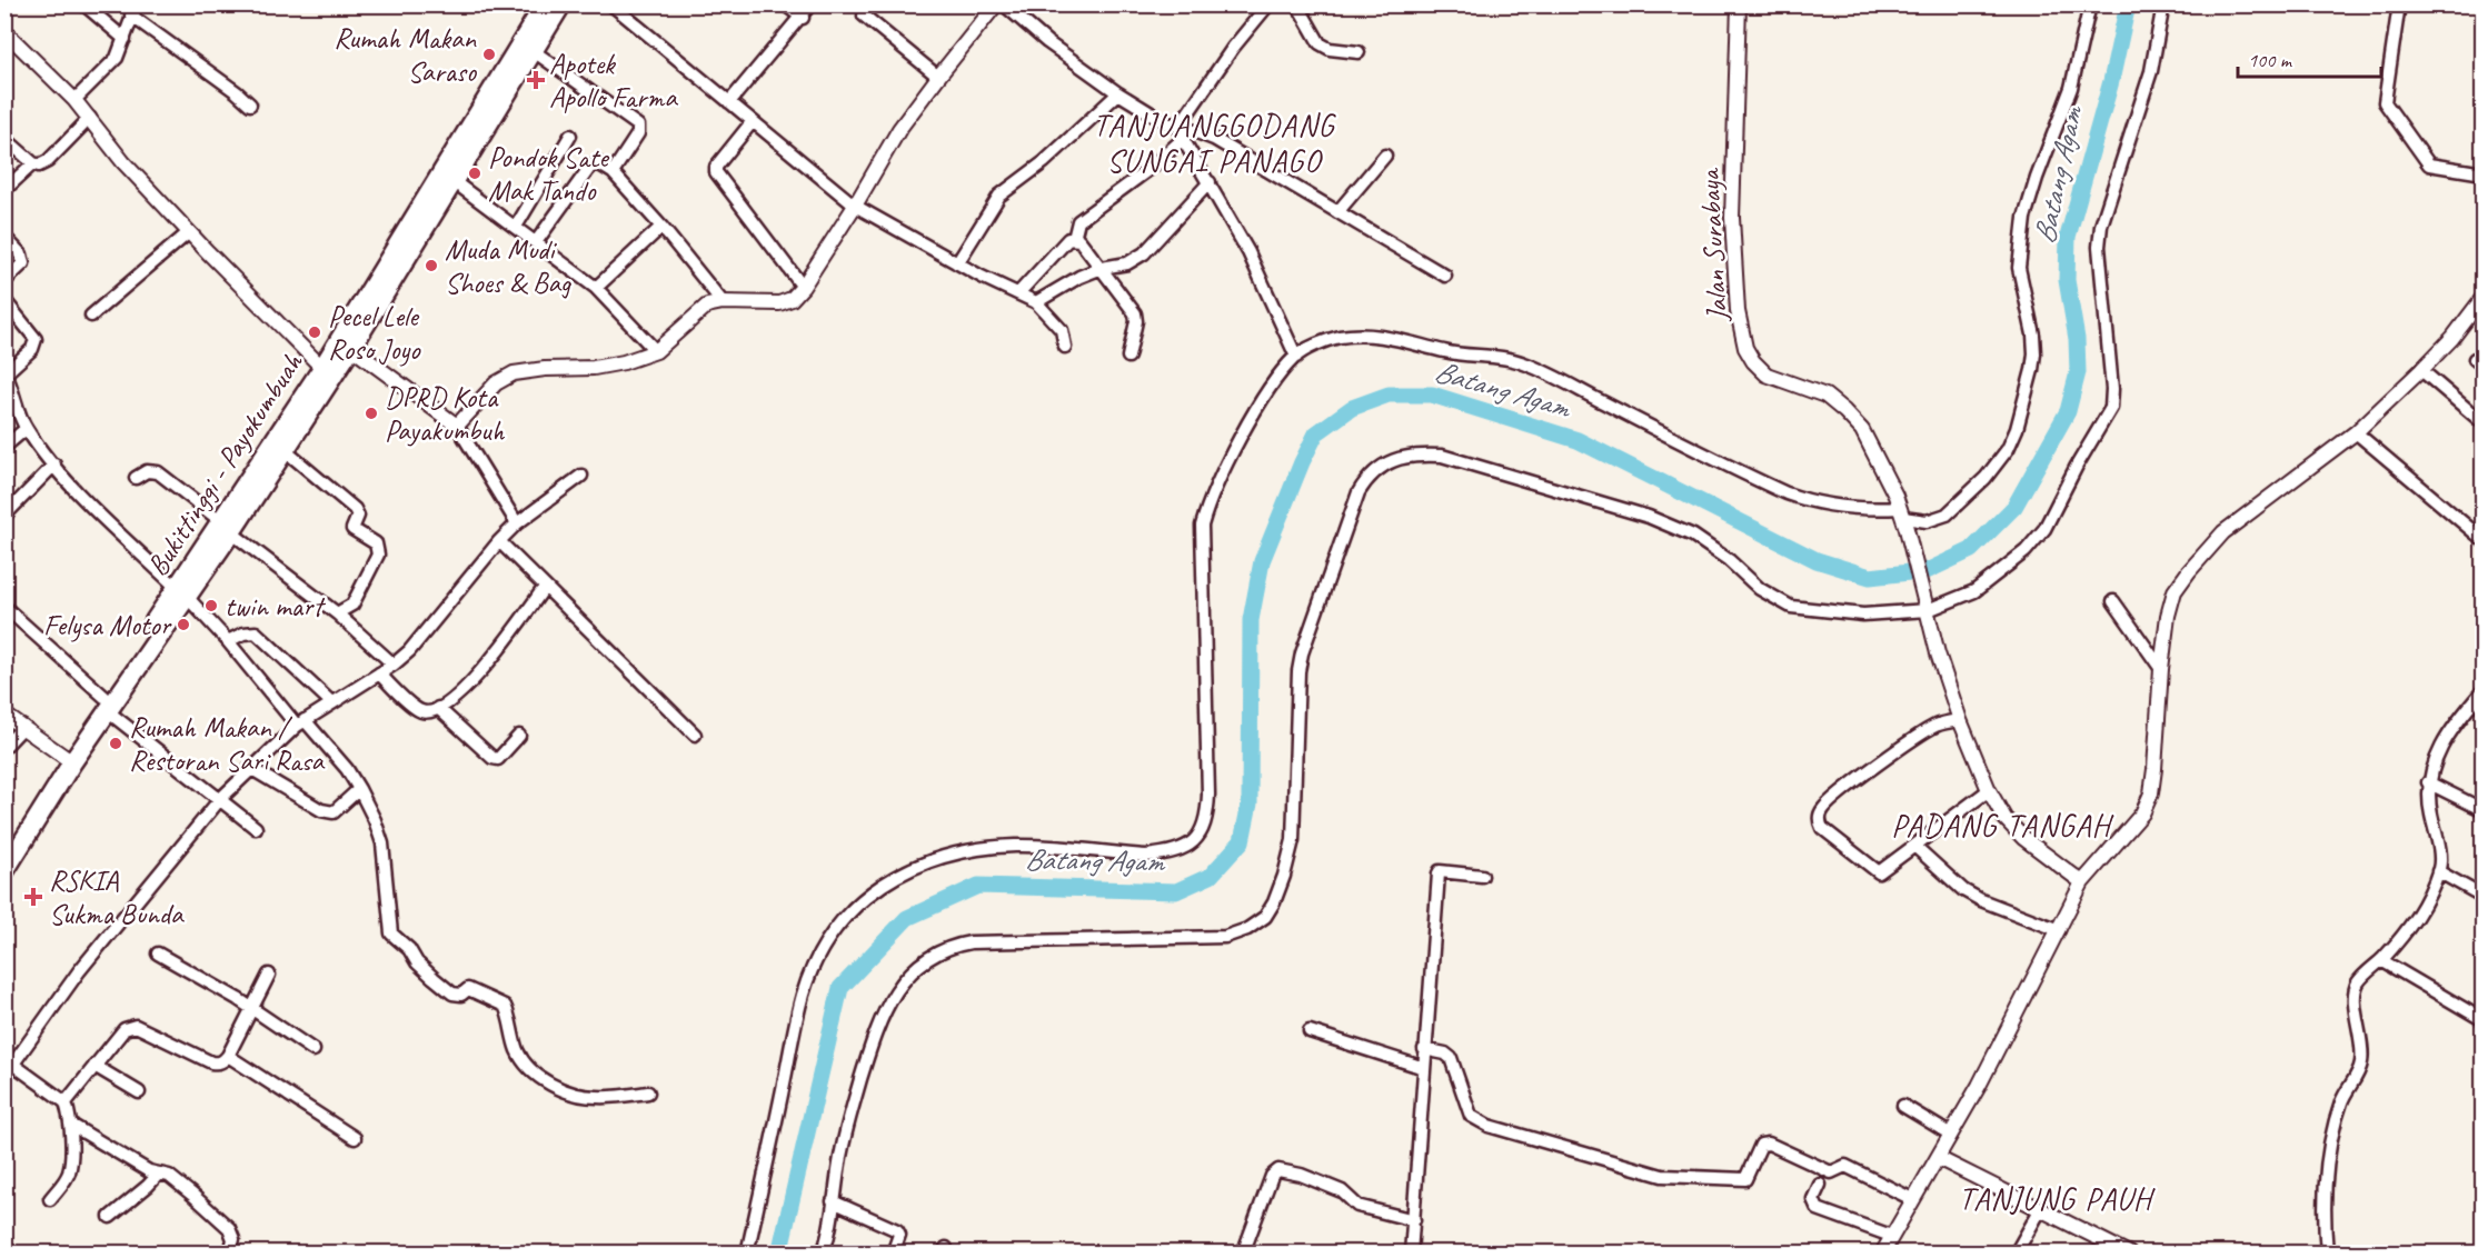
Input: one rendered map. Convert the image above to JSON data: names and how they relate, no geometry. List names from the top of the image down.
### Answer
{
  "streets": {
    "highway": ["Bukittinggi - Payokumbuah"],
    "street": ["Jalan Surabaya"]
  },
  "districts": ["TANJUANGGODANG SUNGAI PANAGO", "PADANG TANGAH", "TANJUNG PAUH"],
  "water": ["Batang Agam"],
  "places": {
    "other": [
      "Rumah Makan Saraso",
      "Pondok Sate Mak Tando",
      "Muda Mudi Shoes & Bag",
      "Pecel Lele Roso Joyo",
      "DPRD Kota Payakumbuh",
      "twin mart",
      "Felysa Motor",
      "Rumah Makan / Restoran Sari Rasa"
    ],
    "health": ["Apotek Apollo Farma", "RSKIA Sukma Bunda"]
  },
  "scale_bar": "100 m"
}
